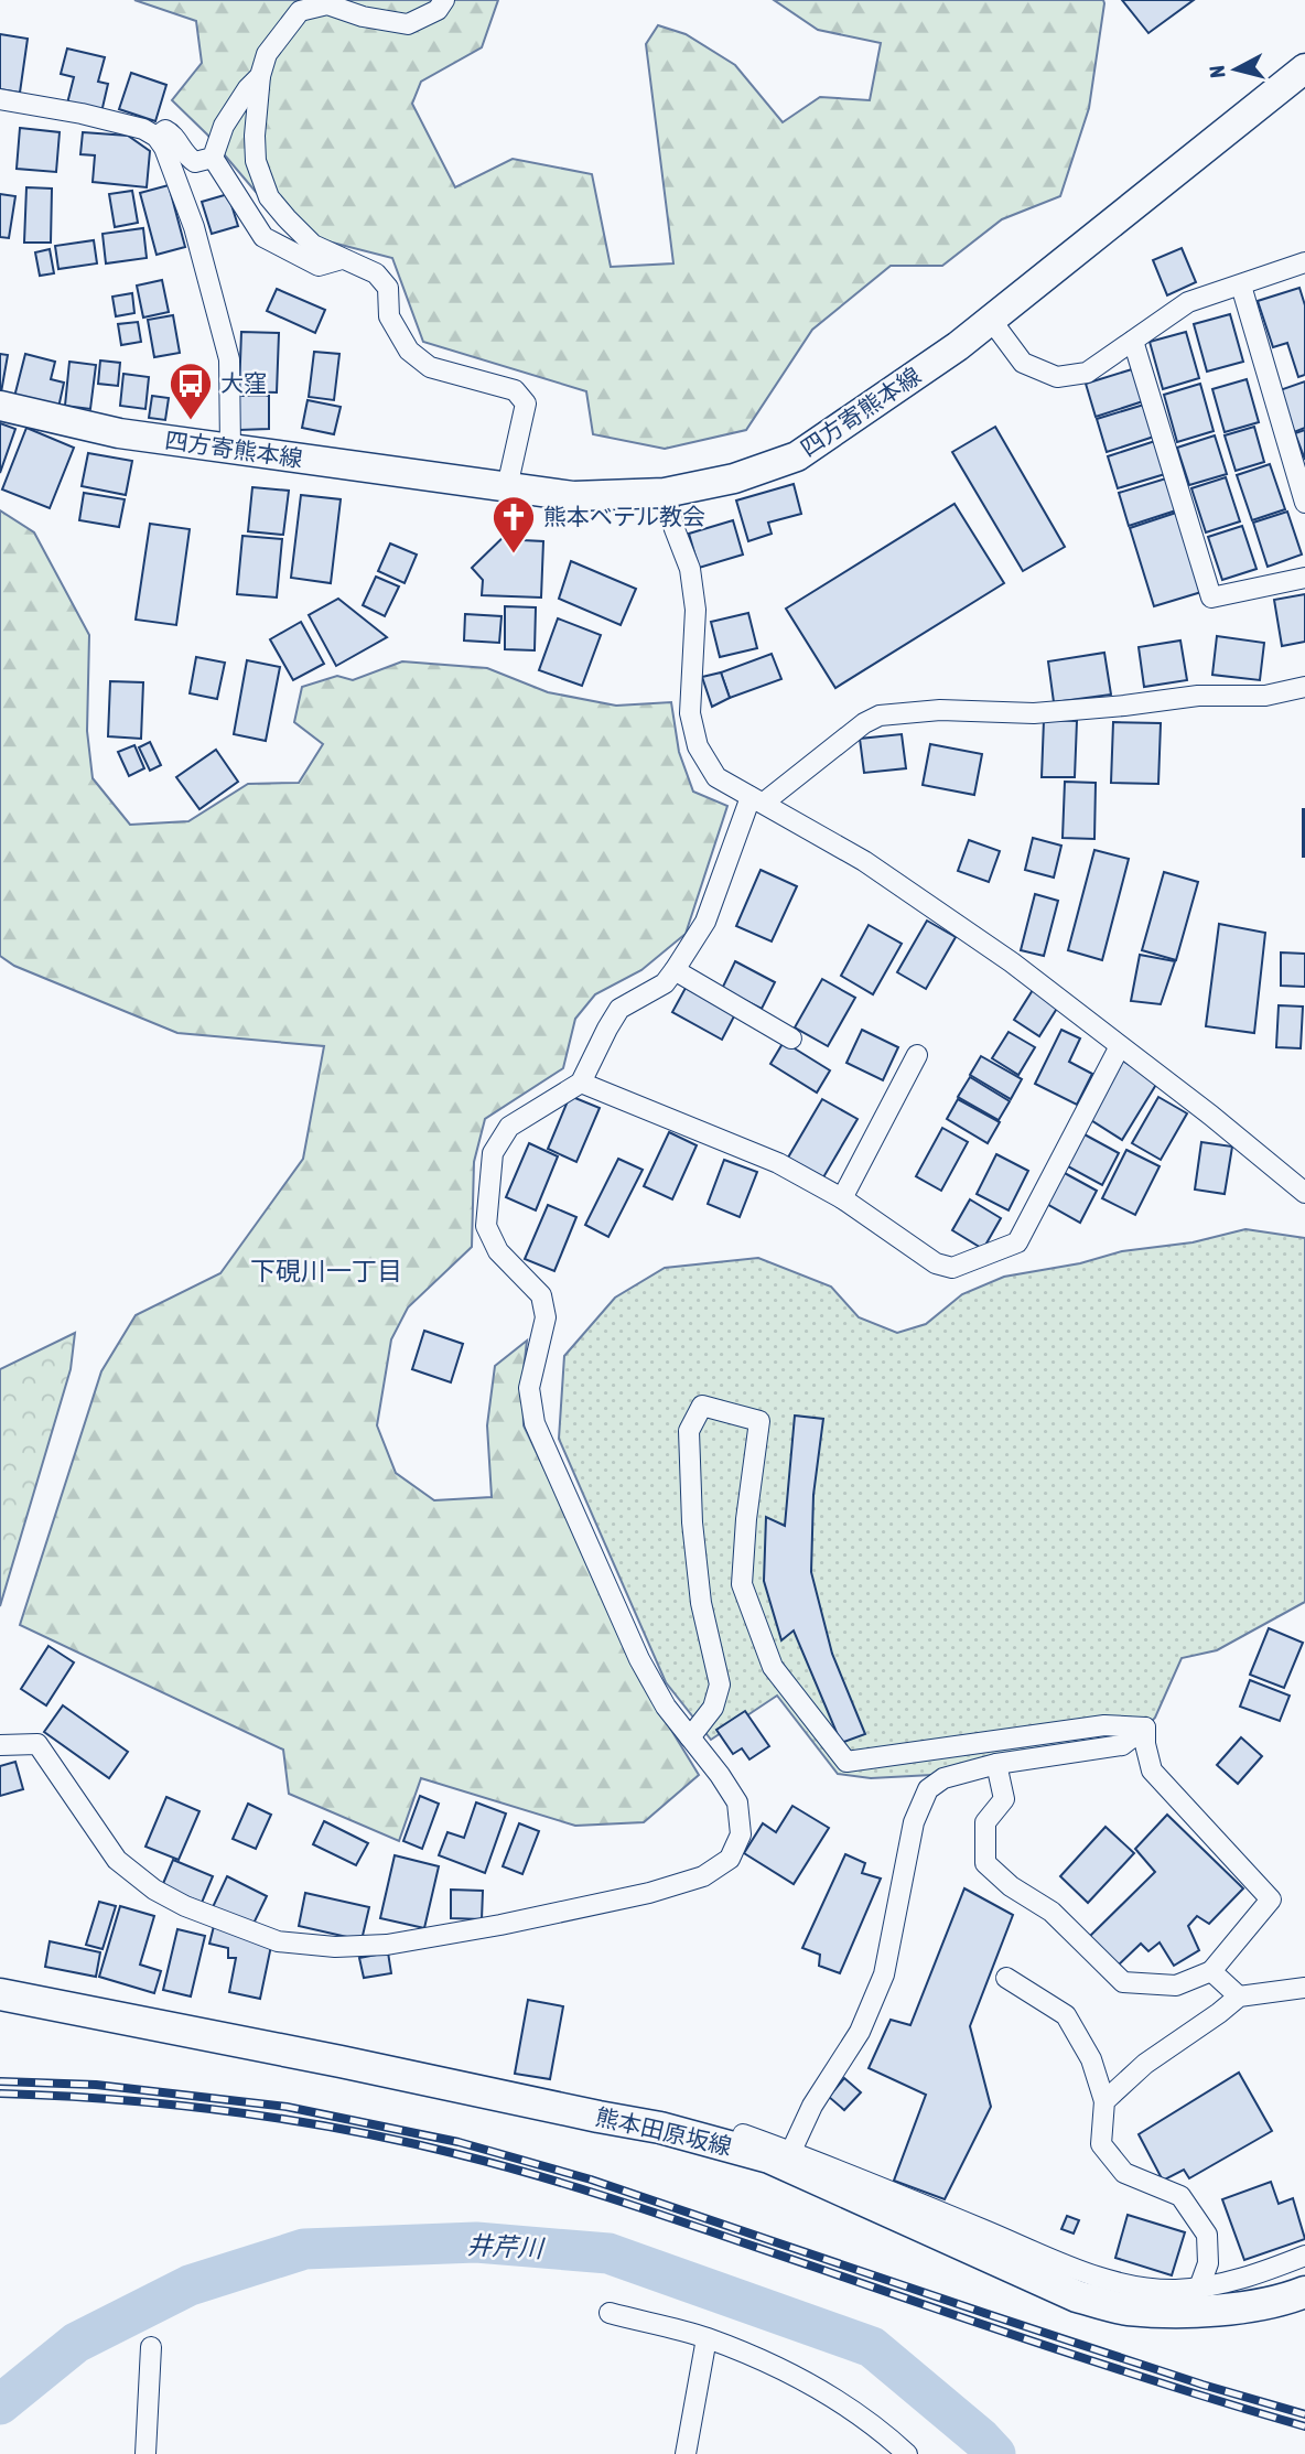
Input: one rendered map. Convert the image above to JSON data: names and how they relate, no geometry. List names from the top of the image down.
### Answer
{
  "streets": {
    "main road": ["四方寄熊本線", "熊本田原坂線"]
  },
  "districts": ["下硯川一丁目"],
  "water": ["井芹川"],
  "places": {
    "bus stop": ["大窪"],
    "church": ["熊本ベテル教会"]
  },
  "north": "left"
}
